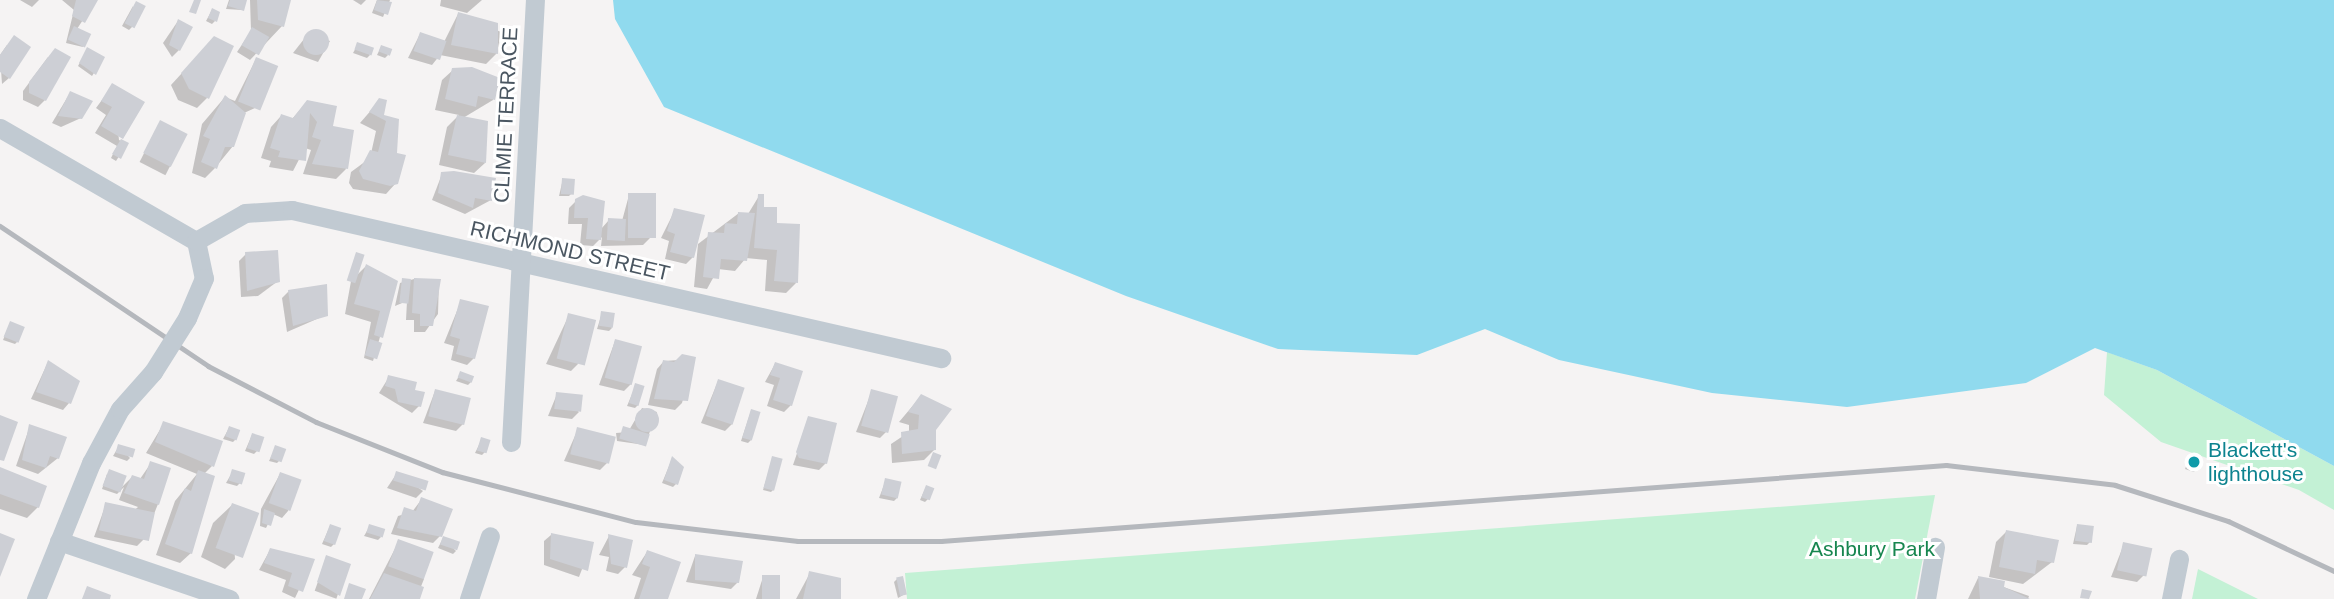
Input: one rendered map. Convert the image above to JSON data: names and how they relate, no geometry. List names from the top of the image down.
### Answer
{
  "streets": {
    "street": ["CLIMIE TERRACE", "RICHMOND STREET"]
  },
  "crossings": [
    ["CLIMIE TERRACE", "RICHMOND STREET"]
  ],
  "parks": ["Ashbury Park"],
  "places": ["Blackett's lighthouse"]
}
